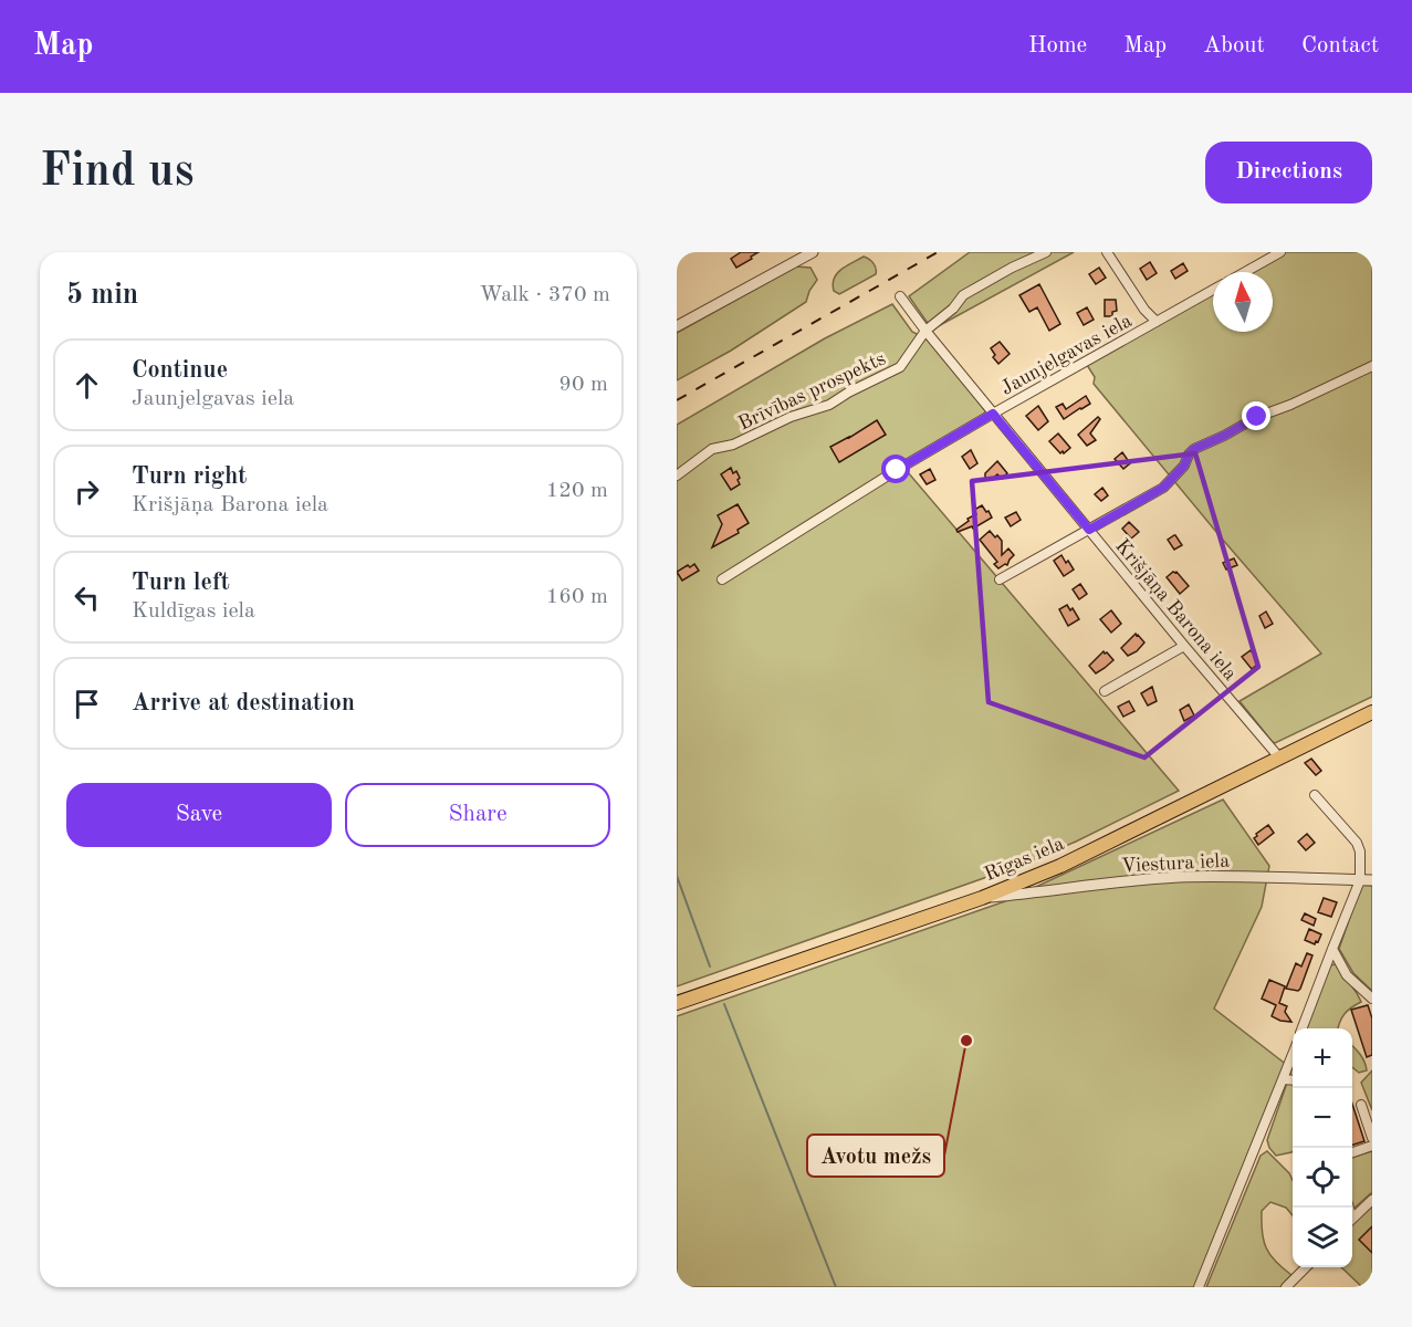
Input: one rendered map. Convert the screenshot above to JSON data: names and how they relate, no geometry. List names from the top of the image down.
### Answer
{
  "streets": {
    "main road": ["Rīgas iela"],
    "street": [
      "Jaunjelgavas iela",
      "Brīvības prospekts",
      "Krišjāņa Barona iela",
      "Viestura iela"
    ]
  },
  "crossings": [
    ["Jaunjelgavas iela", "Krišjāņa Barona iela"],
    ["Brīvības prospekts", "Krišjāņa Barona iela"],
    ["Krišjāņa Barona iela", "Rīgas iela"],
    ["Rīgas iela", "Viestura iela"]
  ],
  "places": ["Avotu mežs"],
  "north": "top",
  "page": {
    "header": "Map",
    "nav": [
      "Home",
      "Map",
      "About",
      "Contact"
    ],
    "buttons": [
      "Directions",
      ["Save", "Share"]
    ],
    "title": "Find us",
    "heading": ["5 min", "Walk · 370 m"],
    "list": [
      ["Continue", "Jaunjelgavas iela", "90 m"],
      ["Turn right", "Krišjāņa Barona iela", "120 m"],
      ["Turn left", "Kuldīgas iela", "160 m"],
      "Arrive at destination"
    ],
    "map_buttons": ["+", "−"]
  }
}
